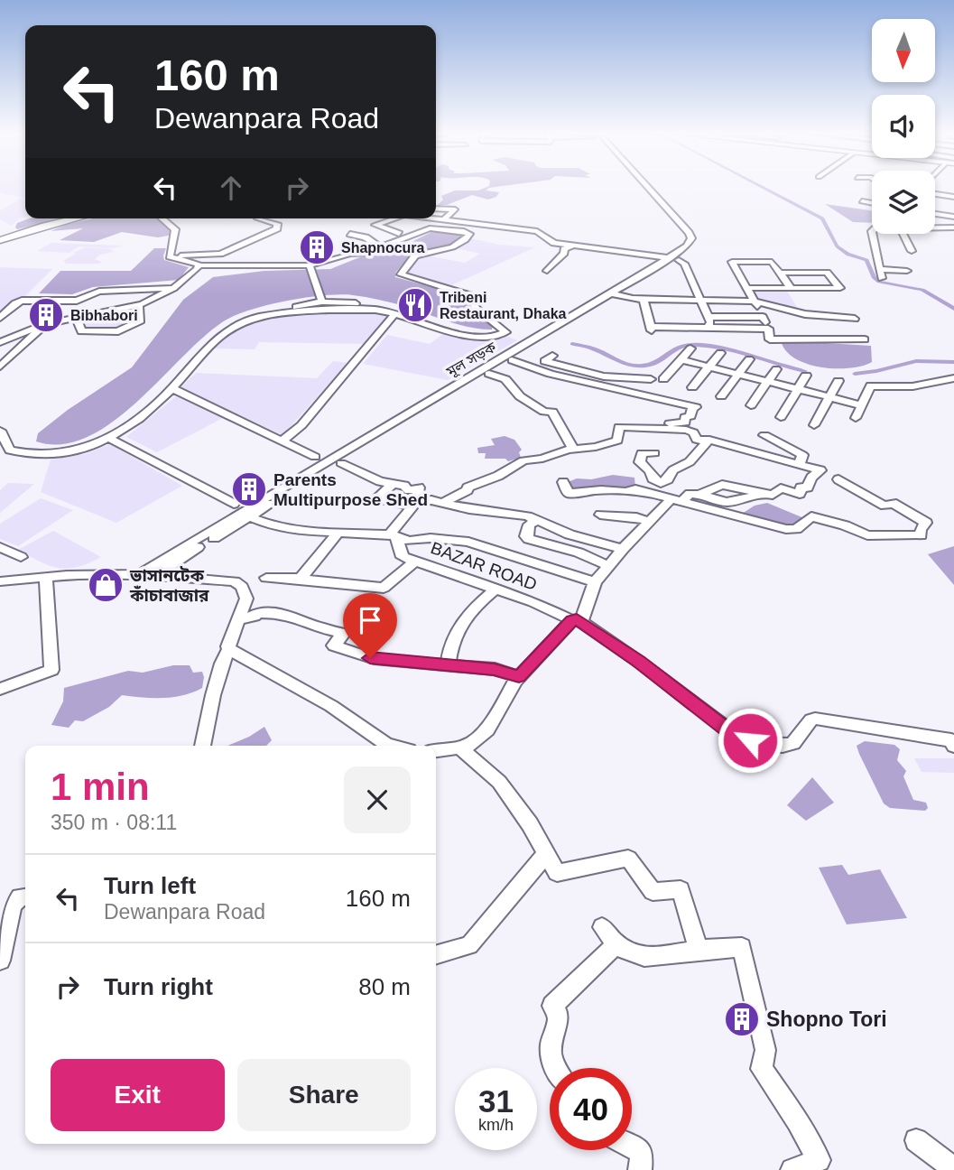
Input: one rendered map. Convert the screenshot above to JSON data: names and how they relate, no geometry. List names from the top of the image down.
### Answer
{
  "streets": {
    "street": ["মূল সড়ক", "BAZAR ROAD"]
  },
  "crossings": [
    ["মূল সড়ক", "BAZAR ROAD"]
  ],
  "places": {
    "building": [
      "Shapnocura",
      "Bibhabori",
      "Parents Multipurpose Shed",
      "Shopno Tori"
    ],
    "restaurant": ["Tribeni Restaurant, Dhaka"],
    "shop": ["ভাসানটেক কাঁচাবাজার"]
  },
  "north": "bottom",
  "page": {
    "turn": ["160 m", "Dewanpara Road"],
    "heading": ["1 min", "350 m · 08:11"],
    "list": [
      {
        "name": "Turn left",
        "note": "Dewanpara Road",
        "value": "160 m"
      },
      {
        "name": "Turn right",
        "value": "80 m"
      }
    ],
    "buttons": ["Exit", "Share"],
    "speed": "31 km/h",
    "limit": "40"
  }
}
